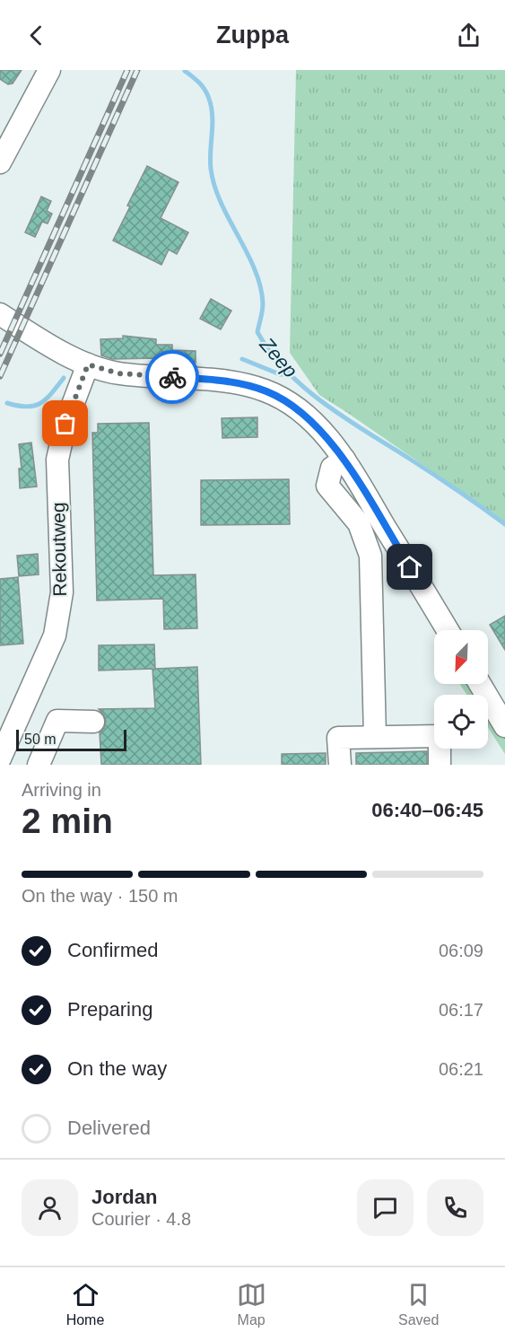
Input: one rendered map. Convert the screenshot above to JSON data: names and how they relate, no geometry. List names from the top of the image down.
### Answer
{
  "streets": {
    "street": ["Rekoutweg"]
  },
  "water": ["Zeep"],
  "scale_bar": "50 m",
  "north": "bottom left",
  "page": {
    "header": "Zuppa",
    "scale": "50 m",
    "heading": ["2 min", "Arriving in", "06:40–06:45"],
    "panel": ["Jordan", "Courier · 4.8"],
    "bar": "On the way · 150 m",
    "list": [
      ["Confirmed", "06:09"],
      ["Preparing", "06:17"],
      ["On the way", "06:21"],
      "Delivered"
    ],
    "tabs": ["Home", "Map", "Saved"]
  }
}
